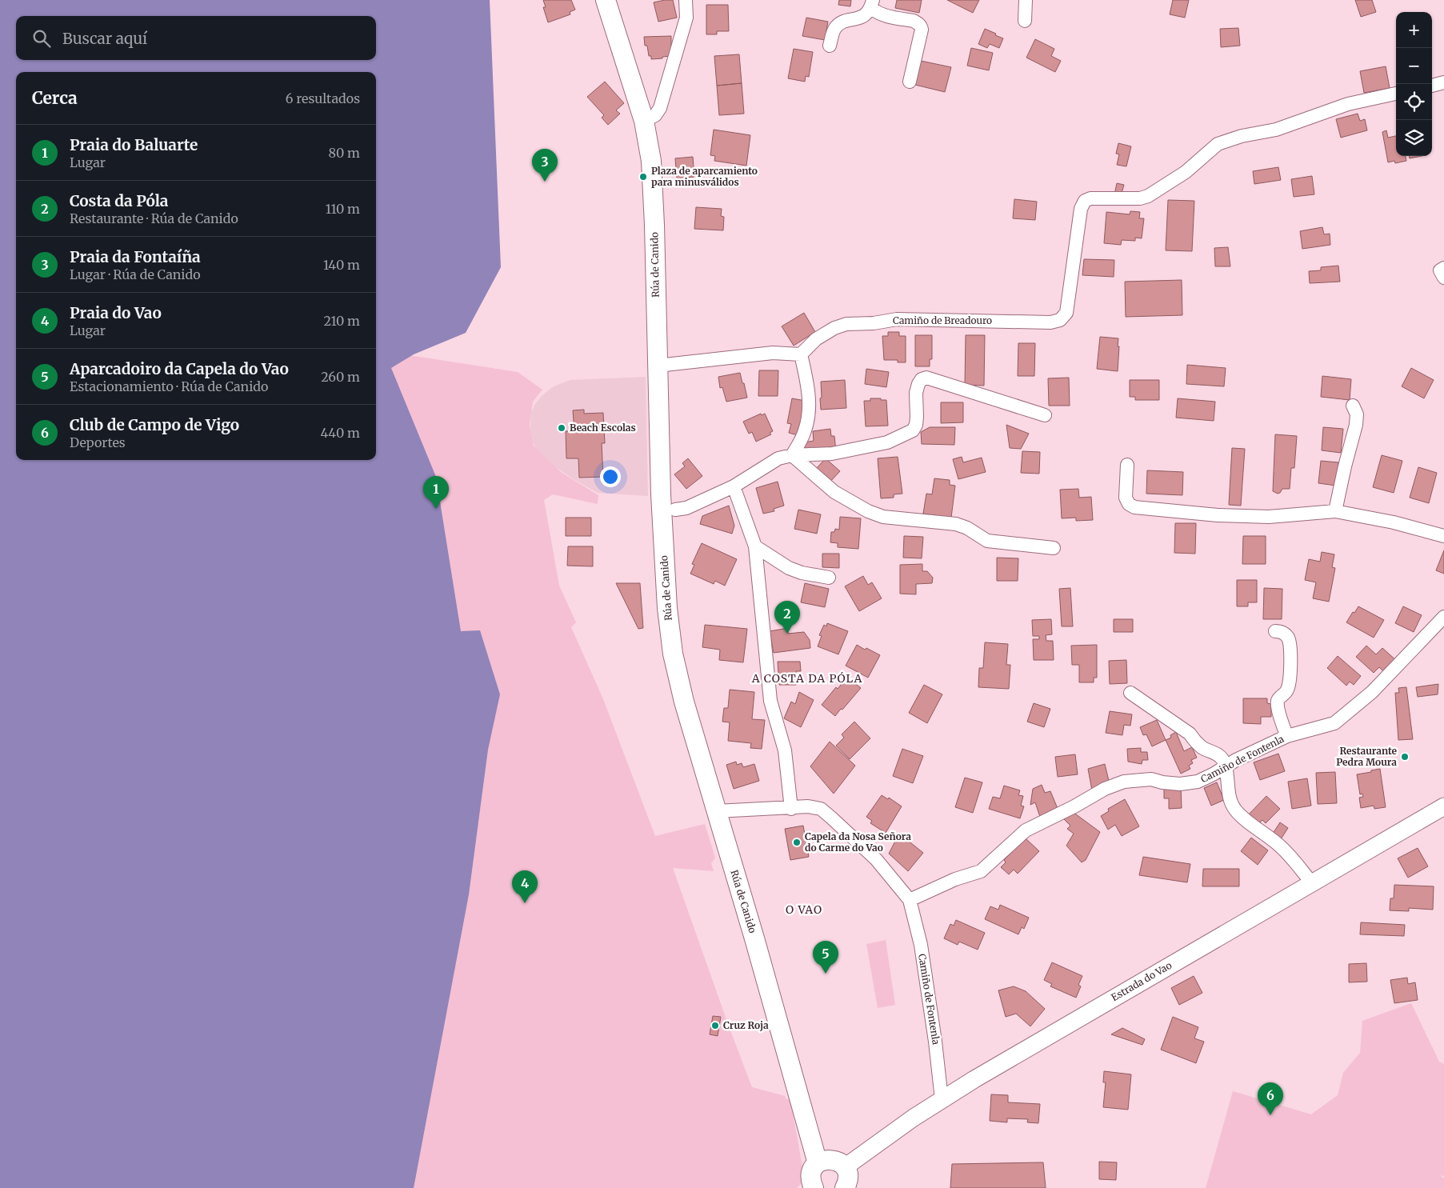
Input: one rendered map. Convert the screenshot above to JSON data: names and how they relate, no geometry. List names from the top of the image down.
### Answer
{
  "streets": {
    "main road": ["Rúa de Canido"],
    "street": ["Camiño de Breadouro", "Camiño de Fontenla", "Estrada do Vao"]
  },
  "crossings": [
    ["Rúa de Canido", "Camiño de Fontenla"],
    ["Camiño de Fontenla", "Estrada do Vao"]
  ],
  "districts": ["A COSTA DA PÓLA", "O VAO"],
  "places": [
    "Plaza de aparcamiento para minusválidos",
    "Beach Escolas",
    "Restaurante Pedra Moura",
    "Capela da Nosa Señora do Carme do Vao",
    "Cruz Roja"
  ],
  "page": {
    "map_buttons": ["+", "−"],
    "search": "Buscar aquí",
    "heading": ["Cerca", "6 resultados"],
    "list": [
      {
        "mark": "1",
        "name": "Praia do Baluarte",
        "note": "Lugar",
        "value": "80 m"
      },
      {
        "mark": "2",
        "name": "Costa da Póla",
        "note": "Restaurante · Rúa de Canido",
        "value": "110 m"
      },
      {
        "mark": "3",
        "name": "Praia da Fontaíña",
        "note": "Lugar · Rúa de Canido",
        "value": "140 m"
      },
      {
        "mark": "4",
        "name": "Praia do Vao",
        "note": "Lugar",
        "value": "210 m"
      },
      {
        "mark": "5",
        "name": "Aparcadoiro da Capela do Vao",
        "note": "Estacionamiento · Rúa de Canido",
        "value": "260 m"
      },
      {
        "mark": "6",
        "name": "Club de Campo de Vigo",
        "note": "Deportes",
        "value": "440 m"
      }
    ],
    "pins": [
      "3",
      "1",
      "2",
      "4",
      "5",
      "6"
    ]
  }
}
